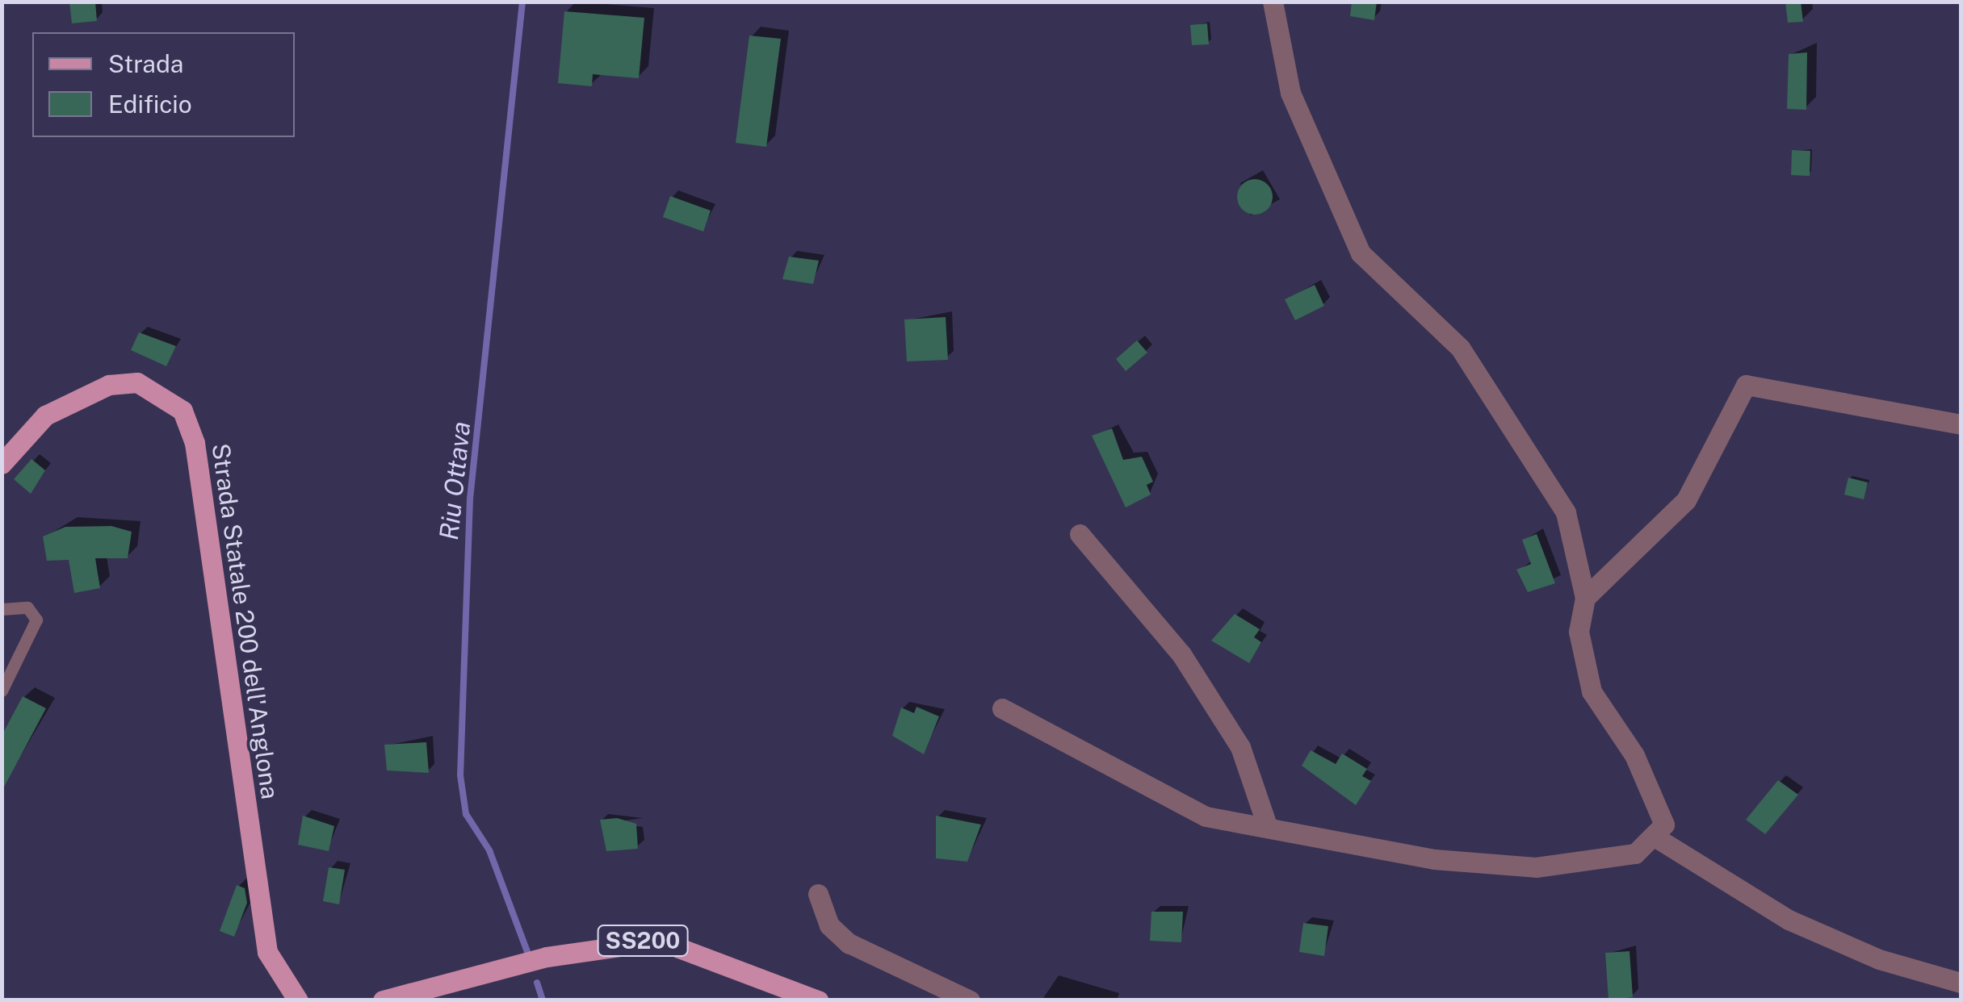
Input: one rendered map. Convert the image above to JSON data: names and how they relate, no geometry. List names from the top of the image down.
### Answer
{
  "streets": {
    "main road": ["Strada Statale 200 dell'Anglona", "SS200"]
  },
  "water": ["Riu Ottava"],
  "legend": ["Strada", "Edificio"]
}
